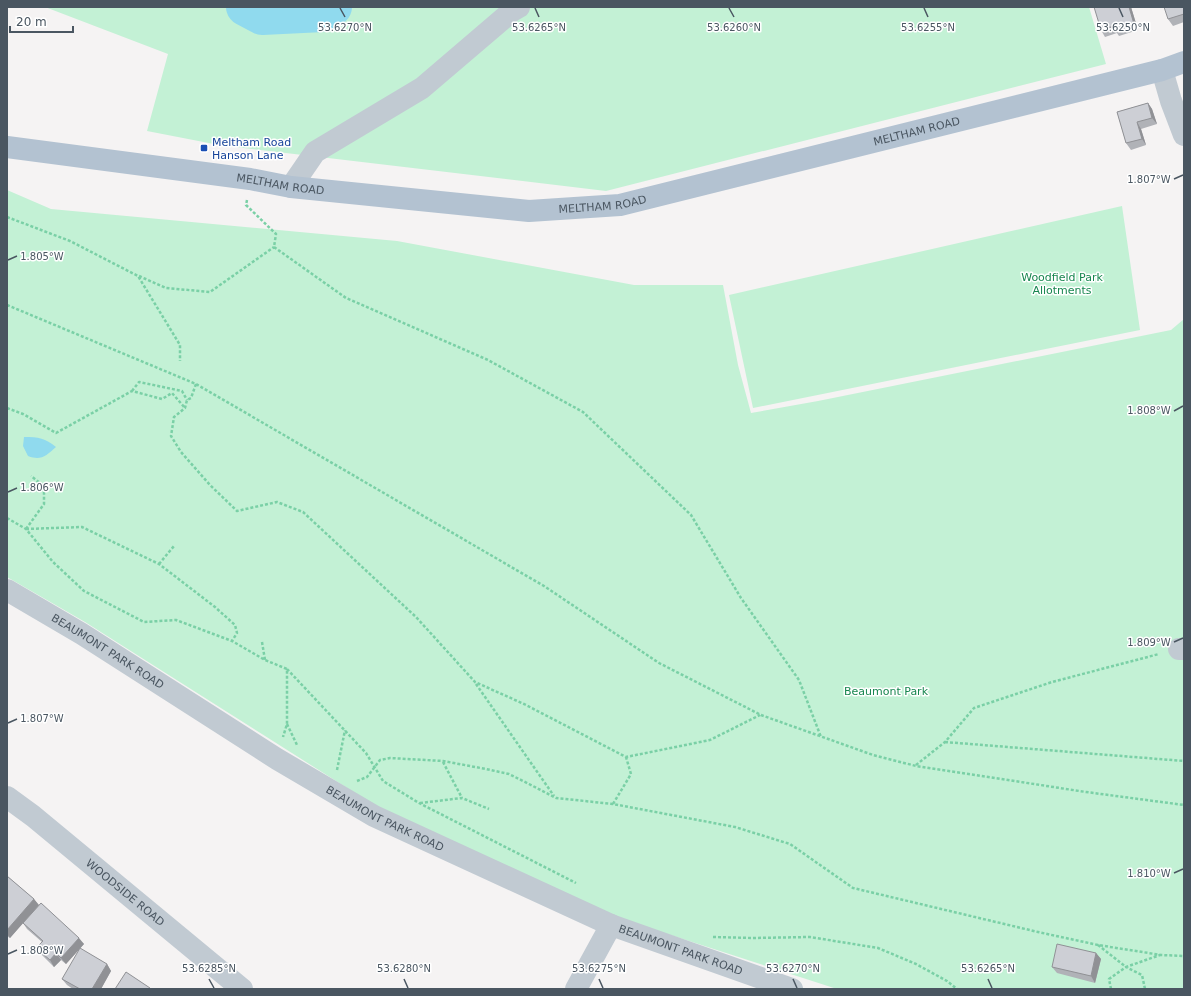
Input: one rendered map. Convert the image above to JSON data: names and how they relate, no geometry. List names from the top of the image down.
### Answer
{
  "streets": {
    "main road": ["MELTHAM ROAD"],
    "street": ["BEAUMONT PARK ROAD", "WOODSIDE ROAD"]
  },
  "parks": ["Woodfield Park Allotments", "Beaumont Park"],
  "places": {
    "transit": ["Meltham Road Hanson Lane"]
  },
  "scale_bar": "20 m",
  "coordinates": [
    "53.6270°N",
    "53.6265°N",
    "53.6260°N",
    "53.6255°N",
    "53.6250°N",
    "1.807°W",
    "1.805°W",
    "1.808°W",
    "1.806°W",
    "1.809°W",
    "1.810°W",
    "53.6285°N",
    "53.6280°N",
    "53.6275°N"
  ]
}
